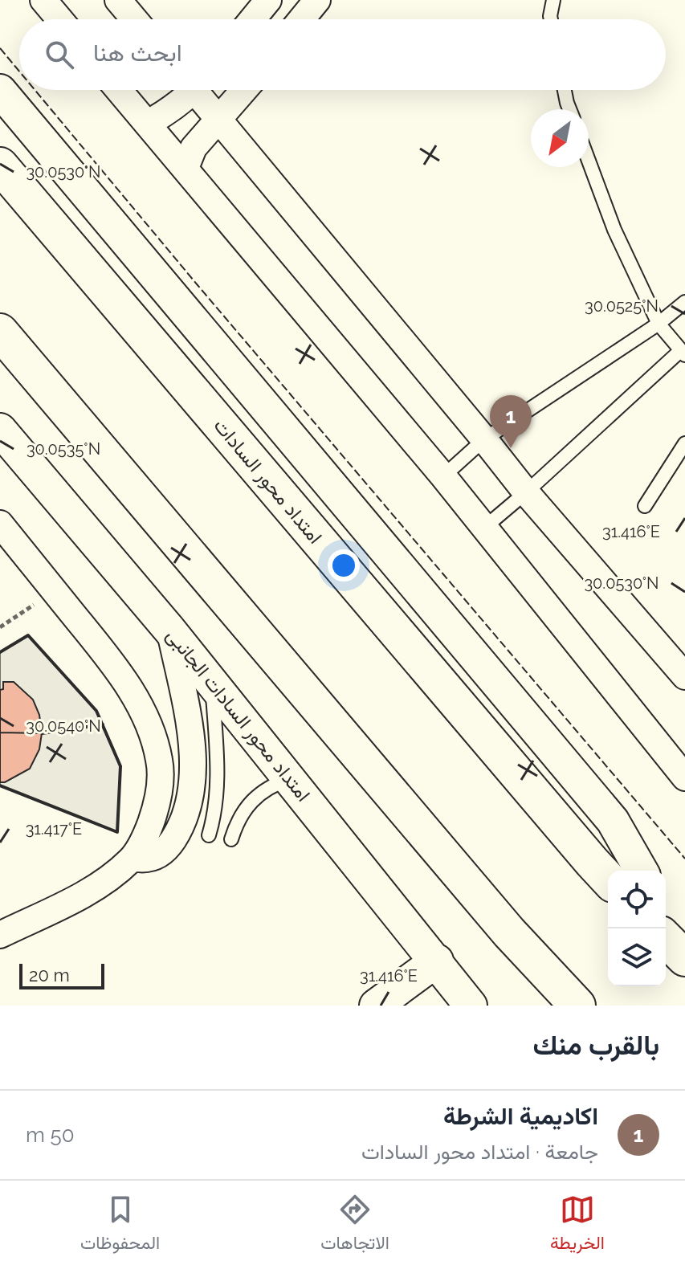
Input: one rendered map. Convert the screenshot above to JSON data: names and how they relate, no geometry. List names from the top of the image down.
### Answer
{
  "streets": {
    "main road": ["امتداد محور السادات"],
    "street": ["امتداد محور السادات الجانبى"]
  },
  "scale_bar": "20 m",
  "north": "bottom left",
  "page": {
    "search": "ابحث هنا",
    "pins": "1",
    "scale": "20 m",
    "heading": "بالقرب منك",
    "list": [
      {
        "mark": "1",
        "name": "اكاديمية الشرطة",
        "note": "جامعة · امتداد محور السادات",
        "value": "50 m"
      }
    ],
    "nav": ["الخريطة", "الاتجاهات", "المحفوظات"]
  },
  "coordinates": [
    "30.0530°N",
    "30.0525°N",
    "30.0535°N",
    "31.416°E",
    "30.0540°N",
    "31.417°E"
  ]
}
